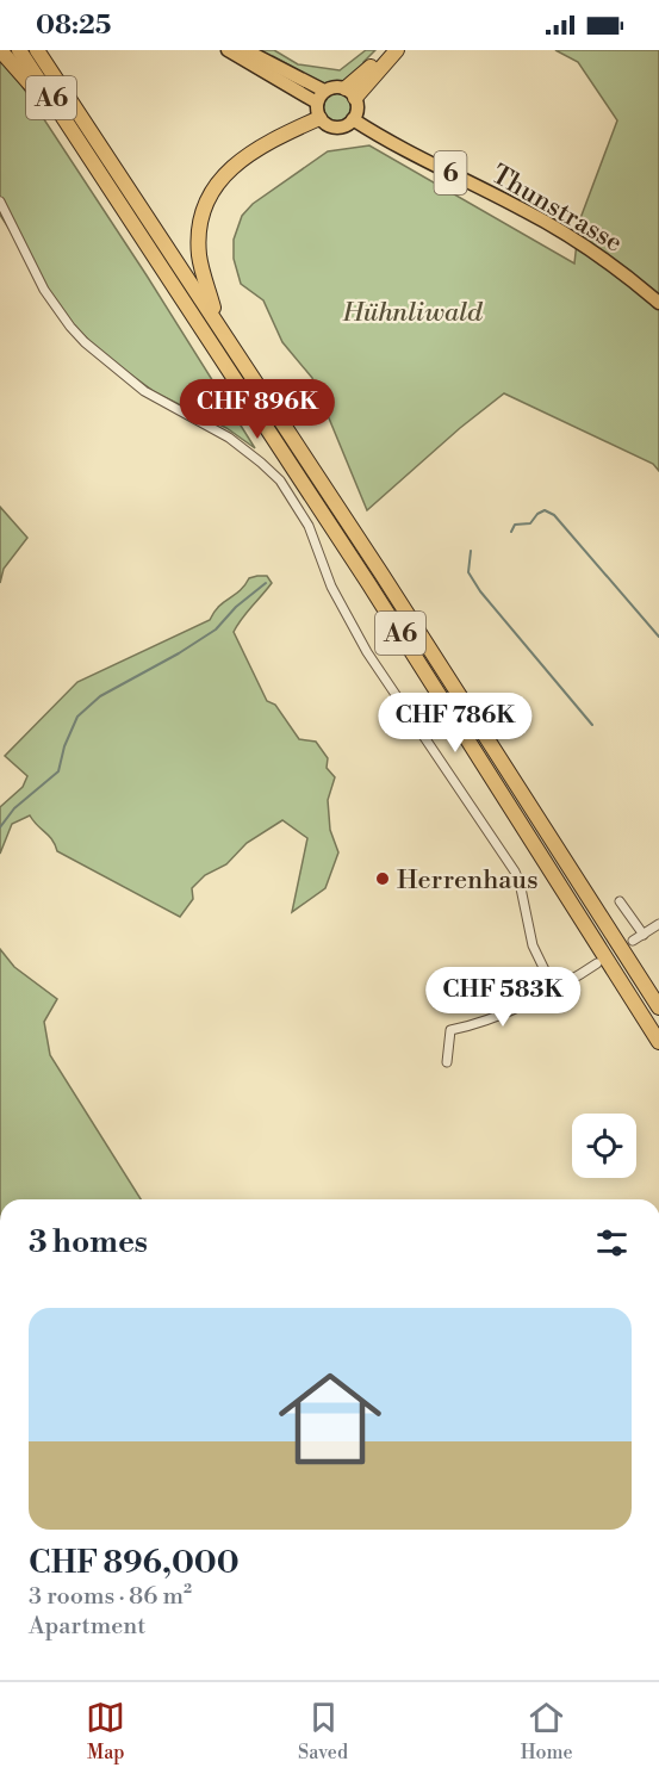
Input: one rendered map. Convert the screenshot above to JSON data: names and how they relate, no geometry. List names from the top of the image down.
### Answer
{
  "streets": {
    "highway": ["A6"],
    "main road": ["6", "Thunstrasse"]
  },
  "parks": ["Hühnliwald"],
  "places": ["Herrenhaus"],
  "page": {
    "status": "08:25",
    "price": ["CHF 896K", "CHF 786K", "CHF 583K"],
    "heading": "3 homes",
    "list": [
      {
        "name": "CHF 896,000",
        "note": "3 rooms · 86 m² · Apartment"
      }
    ],
    "tabs": ["Map", "Saved", "Home"]
  }
}
